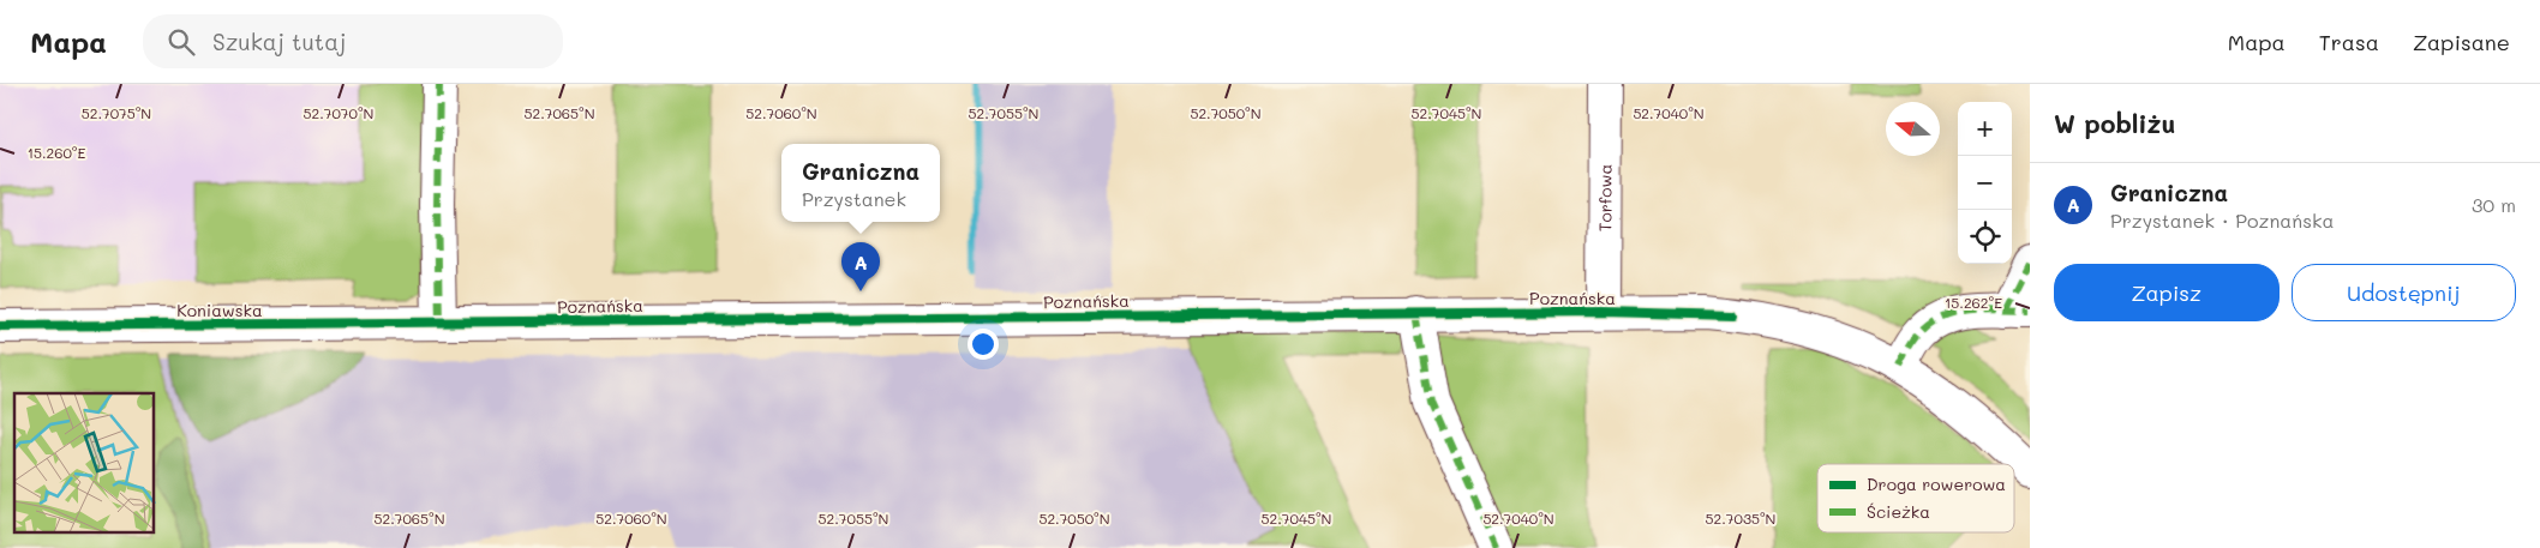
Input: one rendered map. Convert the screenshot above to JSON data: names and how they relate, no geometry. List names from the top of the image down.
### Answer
{
  "streets": {
    "main road": ["Torfowa", "Poznańska", "Koniawska"]
  },
  "crossings": [
    ["Torfowa", "Poznańska"],
    ["Poznańska", "Koniawska"]
  ],
  "legend": ["Droga rowerowa", "Ścieżka"],
  "north": "left",
  "page": {
    "header": "Mapa",
    "search": "Szukaj tutaj",
    "nav": ["Mapa", "Trasa", "Zapisane"],
    "heading": "W pobliżu",
    "map_buttons": ["+", "−"],
    "popup": ["Graniczna", "Przystanek"],
    "list": [
      {
        "mark": "A",
        "name": "Graniczna",
        "note": "Przystanek · Poznańska",
        "value": "30 m"
      }
    ],
    "pins": "A",
    "buttons": ["Zapisz", "Udostępnij"]
  },
  "coordinates": [
    "52.7075°N",
    "52.7070°N",
    "52.7065°N",
    "52.7060°N",
    "52.7055°N",
    "52.7050°N",
    "52.7045°N",
    "52.7040°N",
    "15.260°E",
    "15.262°E",
    "52.7035°N"
  ]
}
